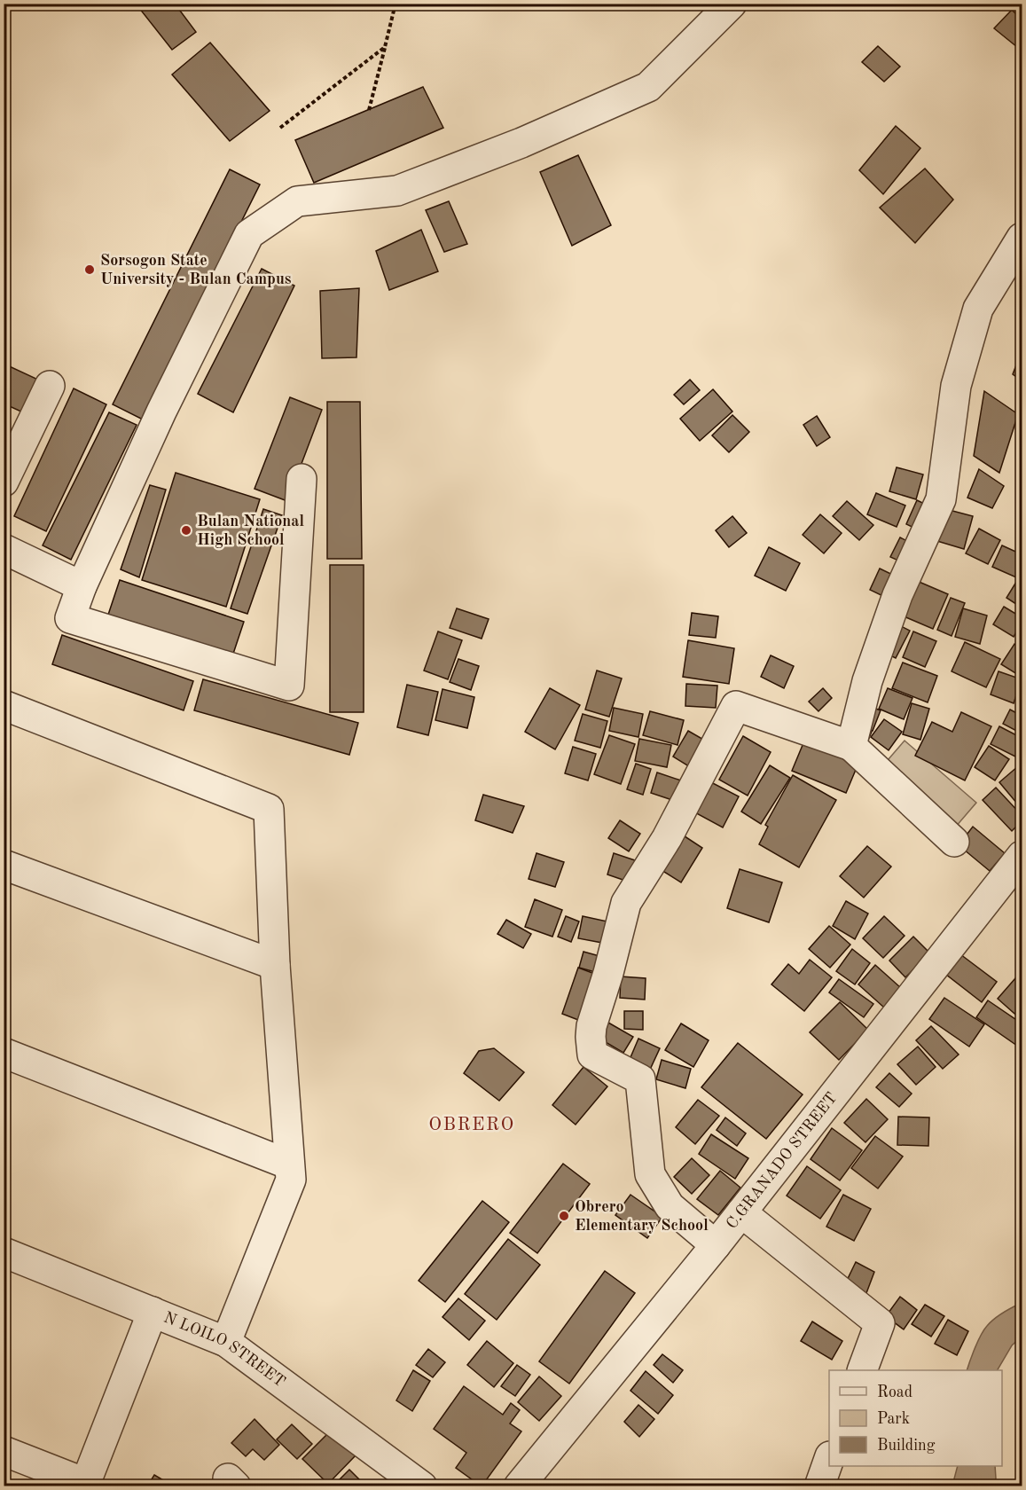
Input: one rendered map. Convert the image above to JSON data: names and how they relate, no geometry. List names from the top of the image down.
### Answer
{
  "streets": {
    "street": ["C.GRANADO STREET", "N LOILO STREET"]
  },
  "districts": ["OBRERO"],
  "places": ["Sorsogon State University - Bulan Campus", "Bulan National High School", "Obrero Elementary School"],
  "legend": ["Road", "Park", "Building"]
}
